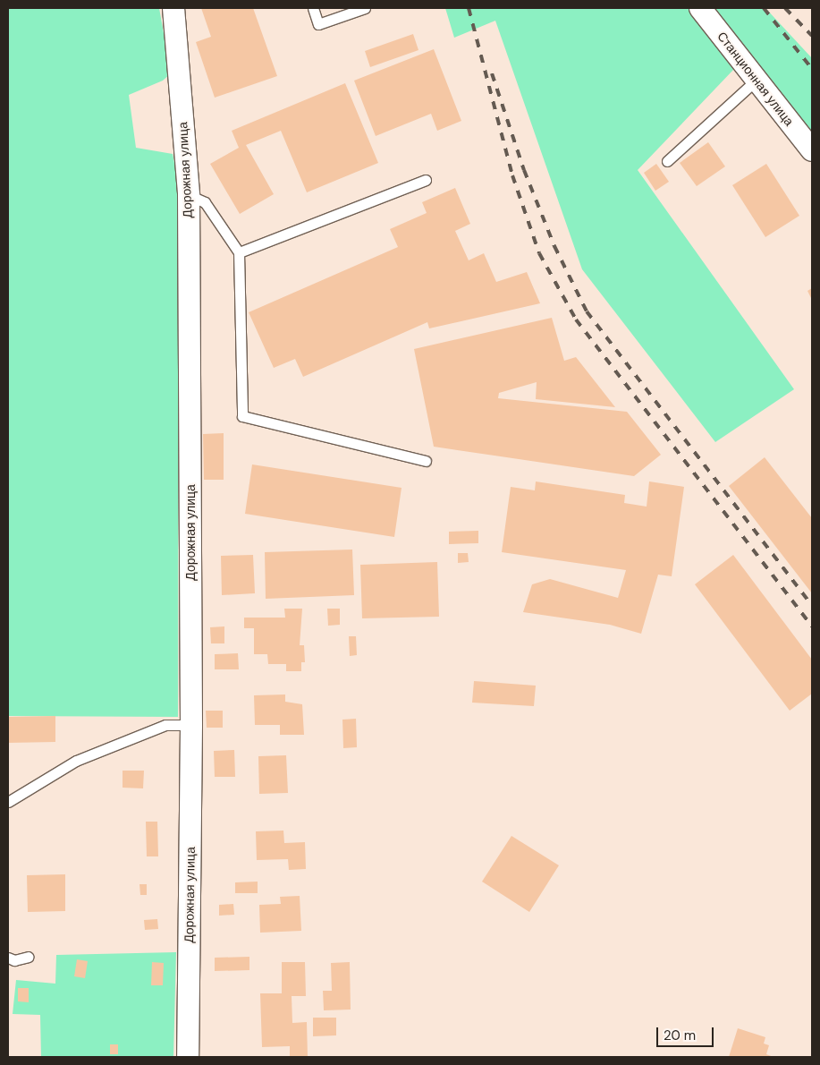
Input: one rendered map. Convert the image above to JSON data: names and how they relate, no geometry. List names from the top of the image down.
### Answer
{
  "streets": {
    "street": ["Станционная улица", "Дорожная улица"]
  },
  "scale_bar": "20 m"
}
